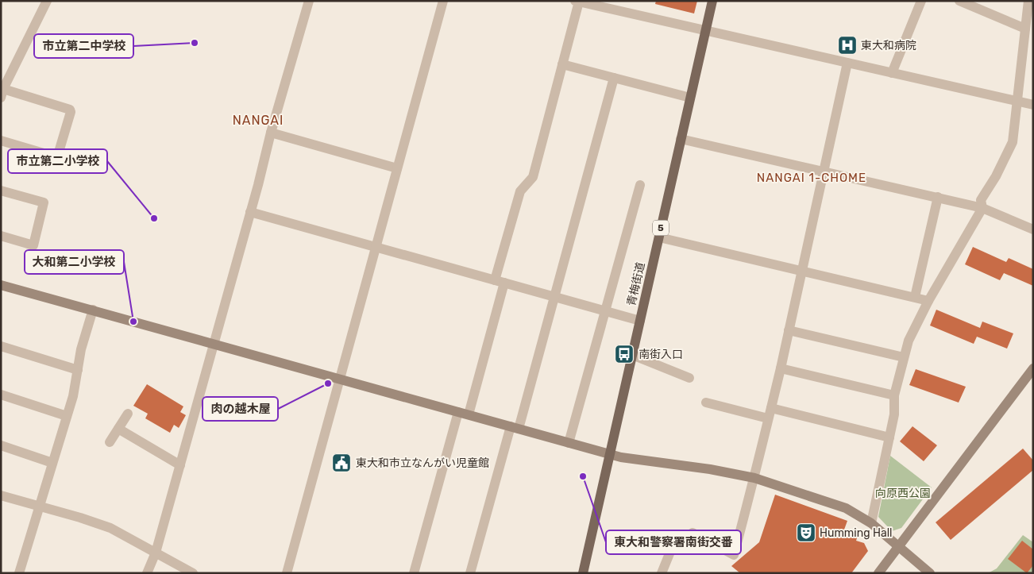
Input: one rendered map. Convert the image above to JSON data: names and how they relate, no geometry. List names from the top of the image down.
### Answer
{
  "streets": {
    "main road": ["5", "青梅街道"]
  },
  "districts": ["NANGAI", "NANGAI 1-CHOME"],
  "parks": ["向原西公園"],
  "places": {
    "other": [
      "市立第二中学校",
      "市立第二小学校",
      "大和第二小学校",
      "肉の越木屋",
      "東大和警察署南街交番"
    ],
    "hospital": ["東大和病院"],
    "bus stop": ["南街入口"],
    "public building": ["東大和市立なんがい児童館"],
    "theatre": ["Humming Hall"]
  }
}
